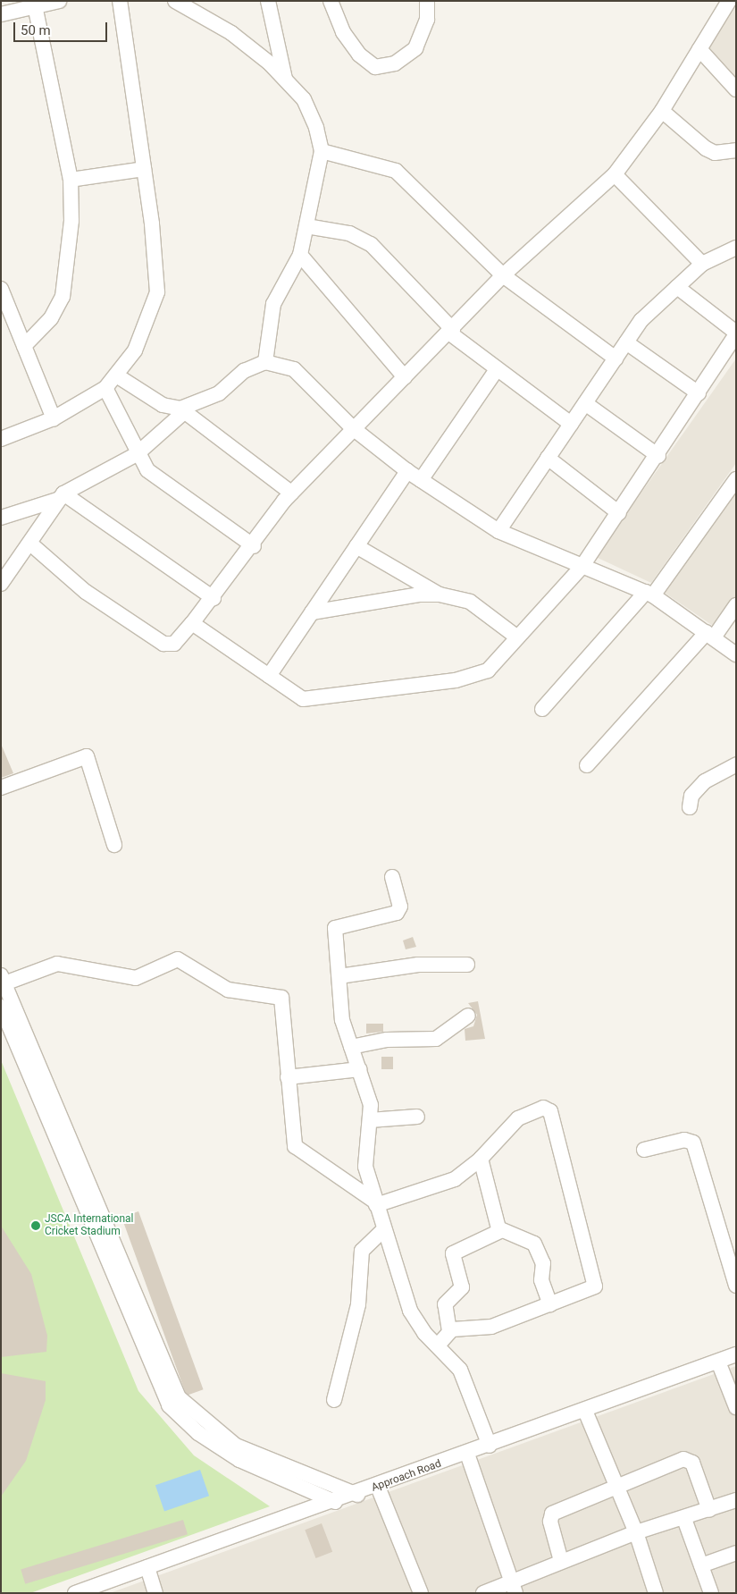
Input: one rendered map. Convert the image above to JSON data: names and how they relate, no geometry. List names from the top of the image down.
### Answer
{
  "streets": {
    "street": ["Approach Road"]
  },
  "places": ["JSCA International Cricket Stadium"],
  "scale_bar": "50 m"
}
